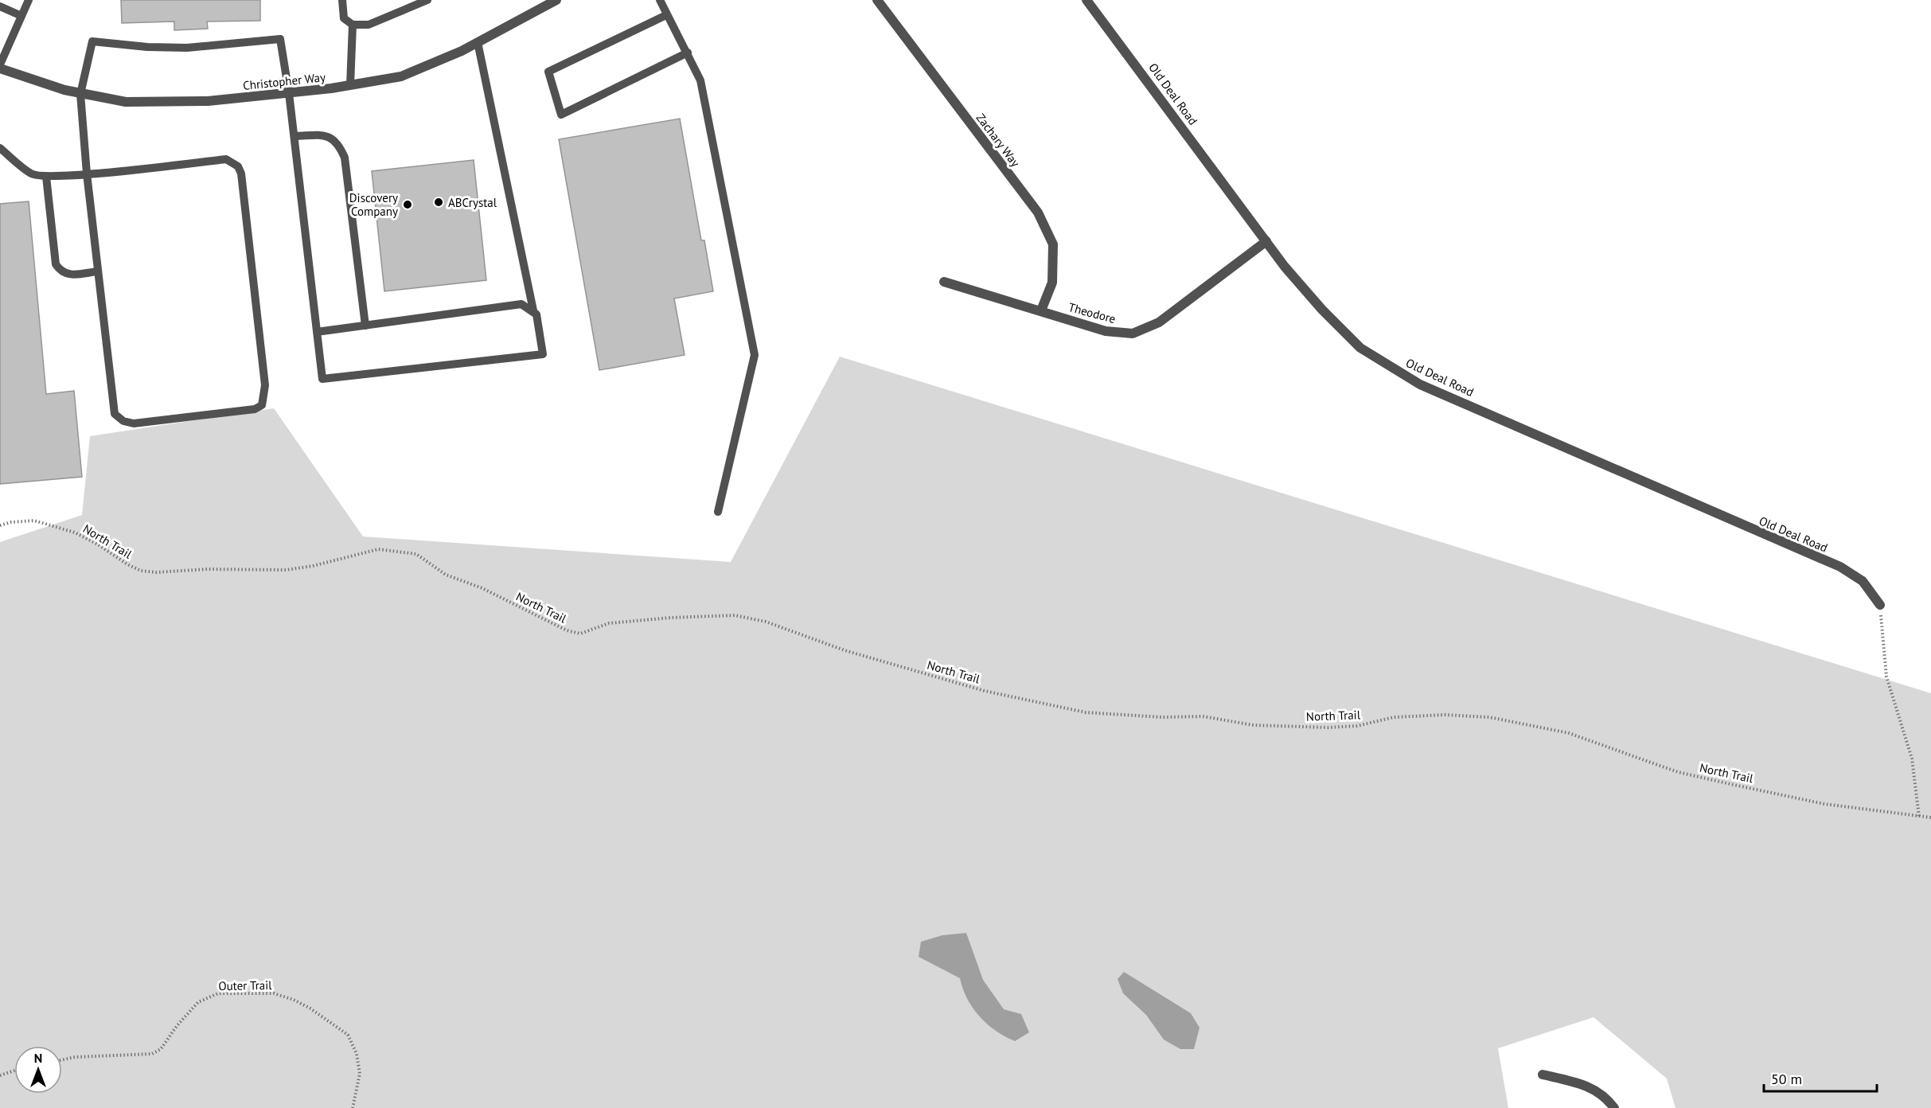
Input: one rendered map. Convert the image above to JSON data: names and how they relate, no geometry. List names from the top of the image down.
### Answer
{
  "streets": {
    "street": [
      "Christopher Way",
      "Old Deal Road",
      "Zachary Way",
      "Theodore"
    ],
    "path": ["North Trail", "Outer Trail"]
  },
  "crossings": [
    ["Old Deal Road", "Theodore"],
    ["Zachary Way", "Theodore"]
  ],
  "places": ["ABCrystal", "Discovery Company"],
  "scale_bar": "50 m",
  "north": "top"
}
